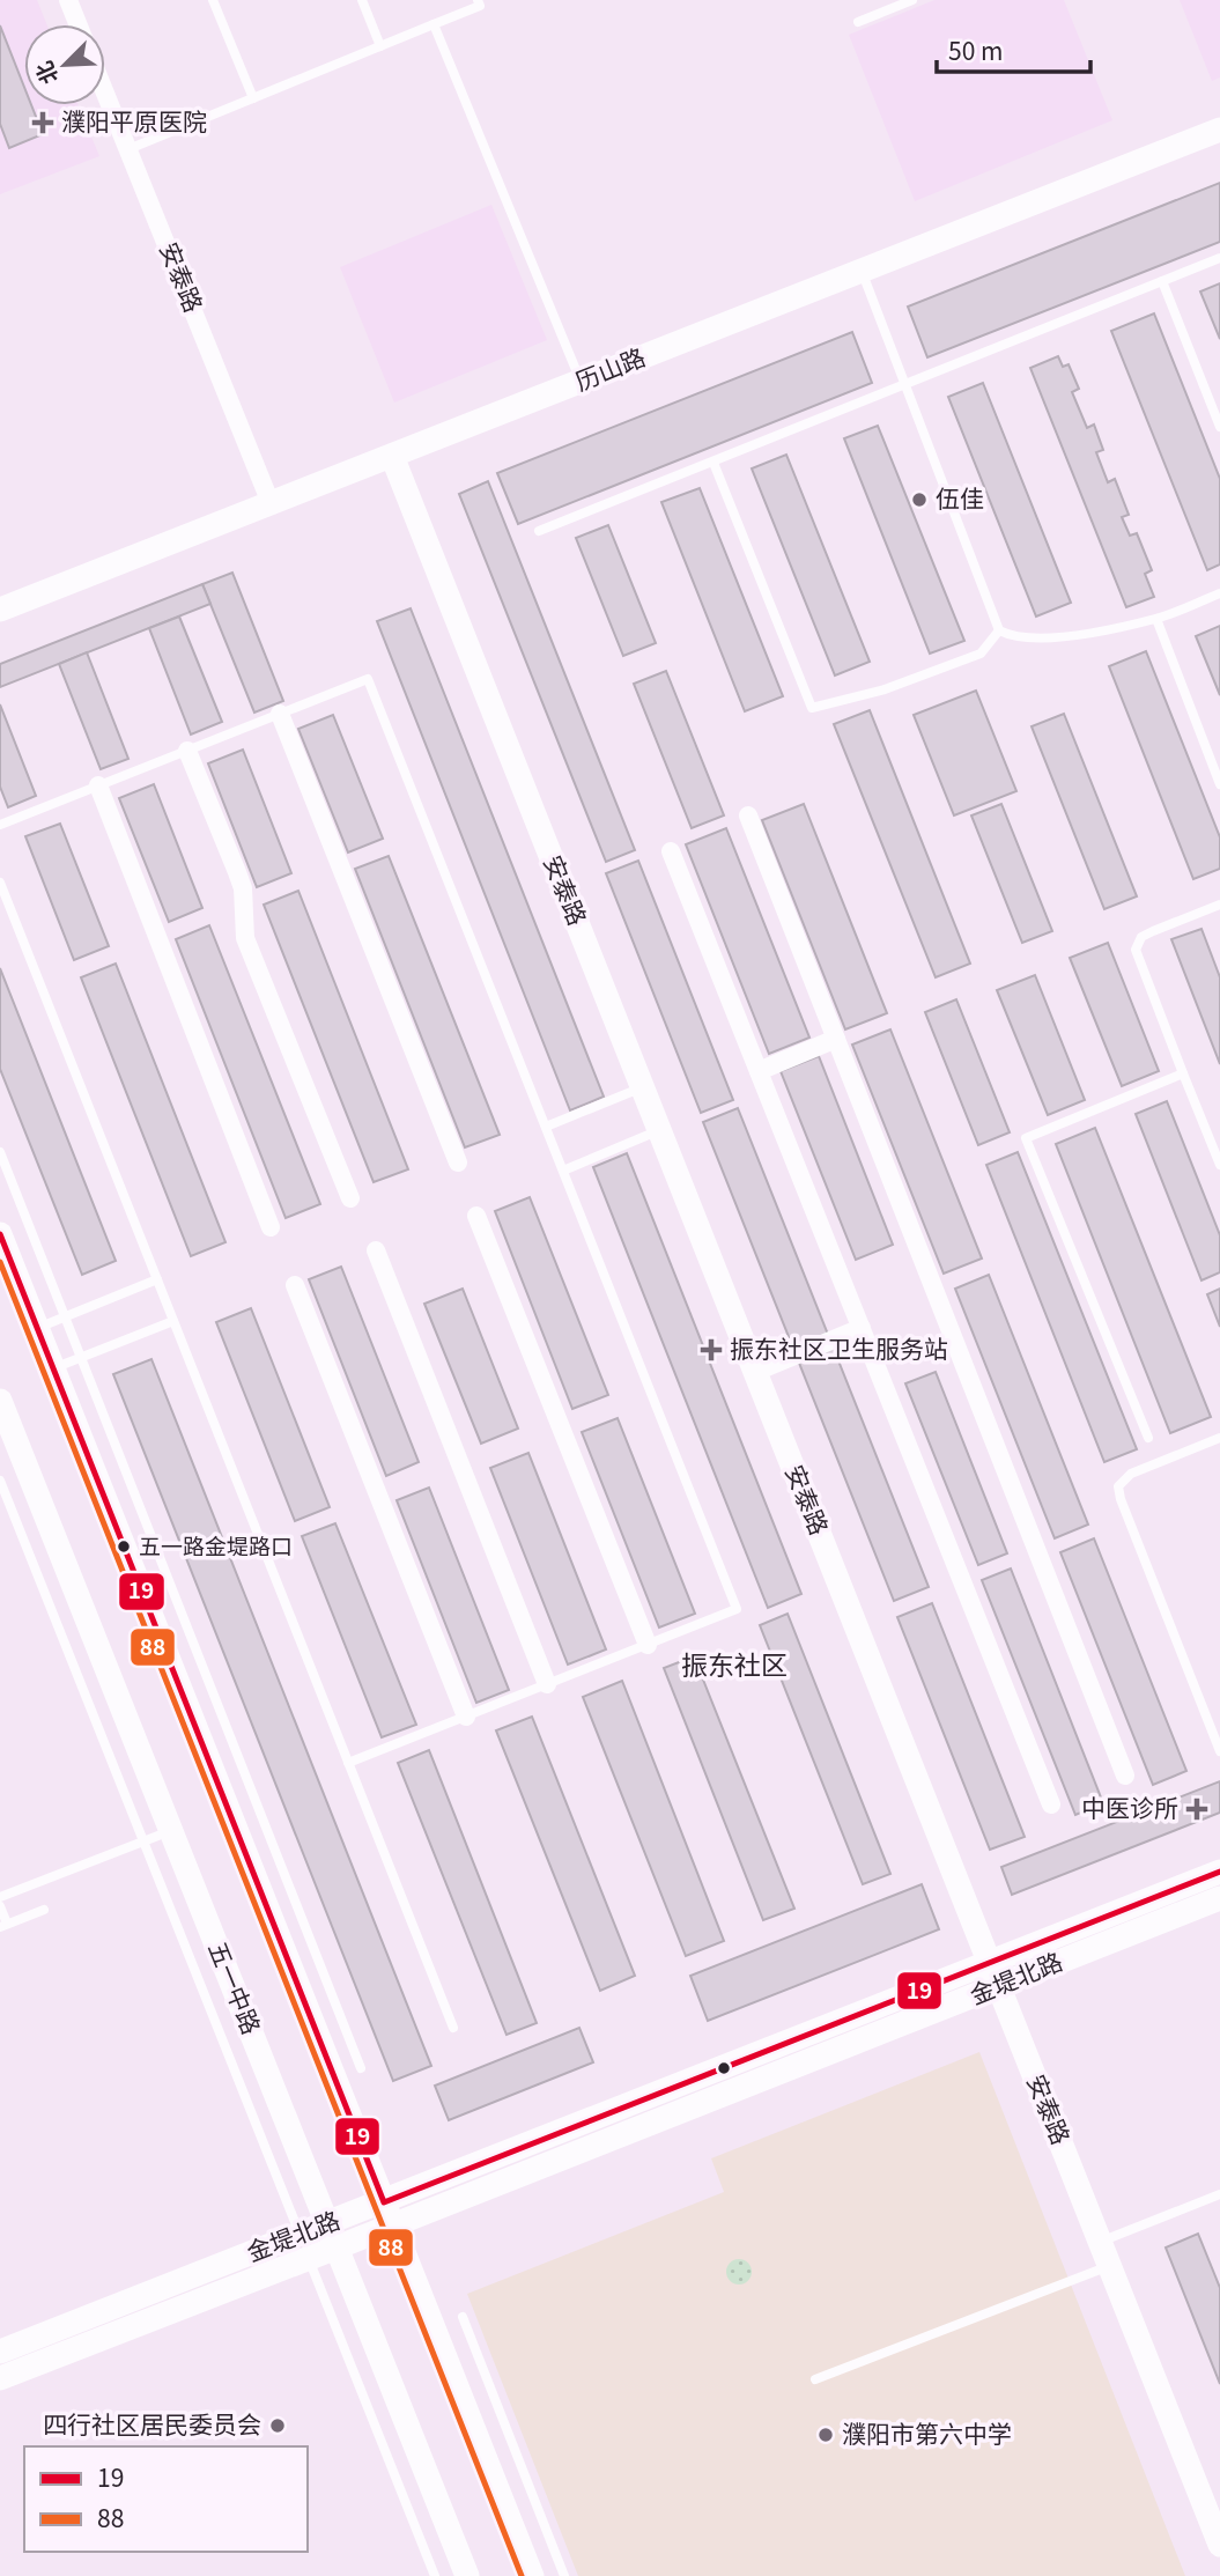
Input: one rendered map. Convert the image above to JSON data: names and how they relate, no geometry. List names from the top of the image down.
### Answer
{
  "streets": {
    "street": [
      "安泰路",
      "历山路",
      "金堤北路",
      "五一中路"
    ]
  },
  "crossings": [
    ["安泰路", "历山路"],
    ["安泰路", "金堤北路"],
    ["金堤北路", "五一中路"]
  ],
  "districts": ["振东社区"],
  "places": {
    "health": ["濮阳平原医院", "振东社区卫生服务站", "中医诊所"],
    "other": [
      "伍佳",
      "五一路金堤路口",
      "四行社区居民委员会",
      "濮阳市第六中学"
    ]
  },
  "lines": ["transit line 19", "transit line 88"],
  "legend": ["19", "88"],
  "scale_bar": "50 m",
  "north": "bottom left"
}
